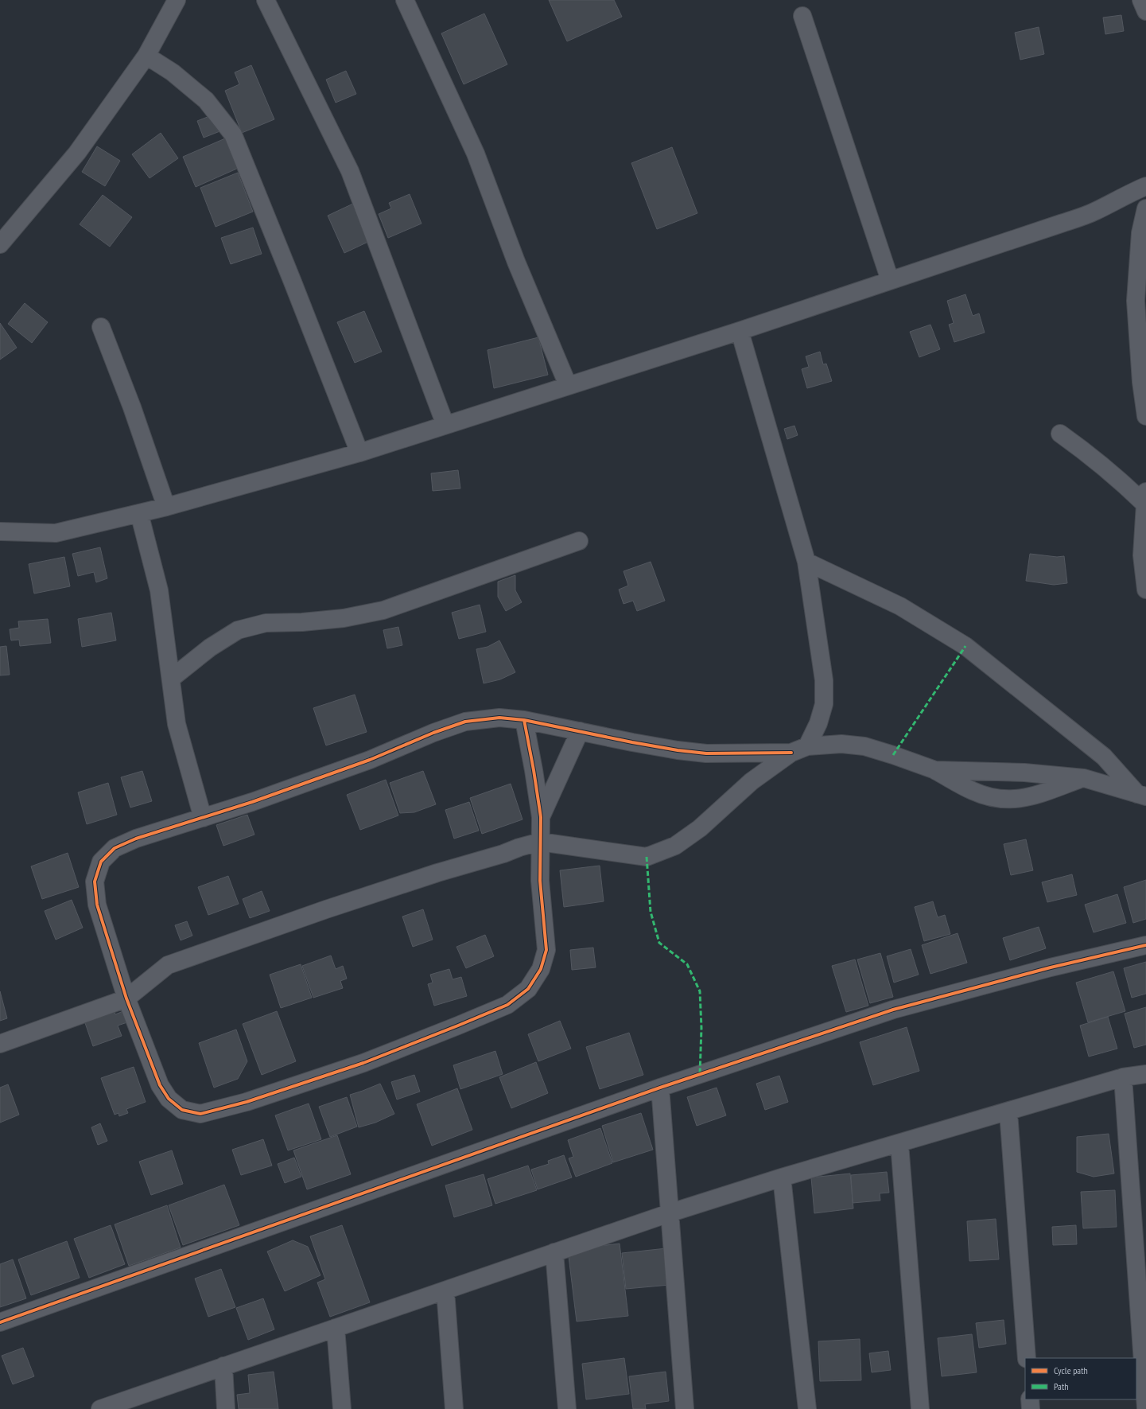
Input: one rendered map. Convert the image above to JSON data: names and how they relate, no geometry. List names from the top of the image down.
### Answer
{
  "legend": ["Cycle path", "Path"]
}
